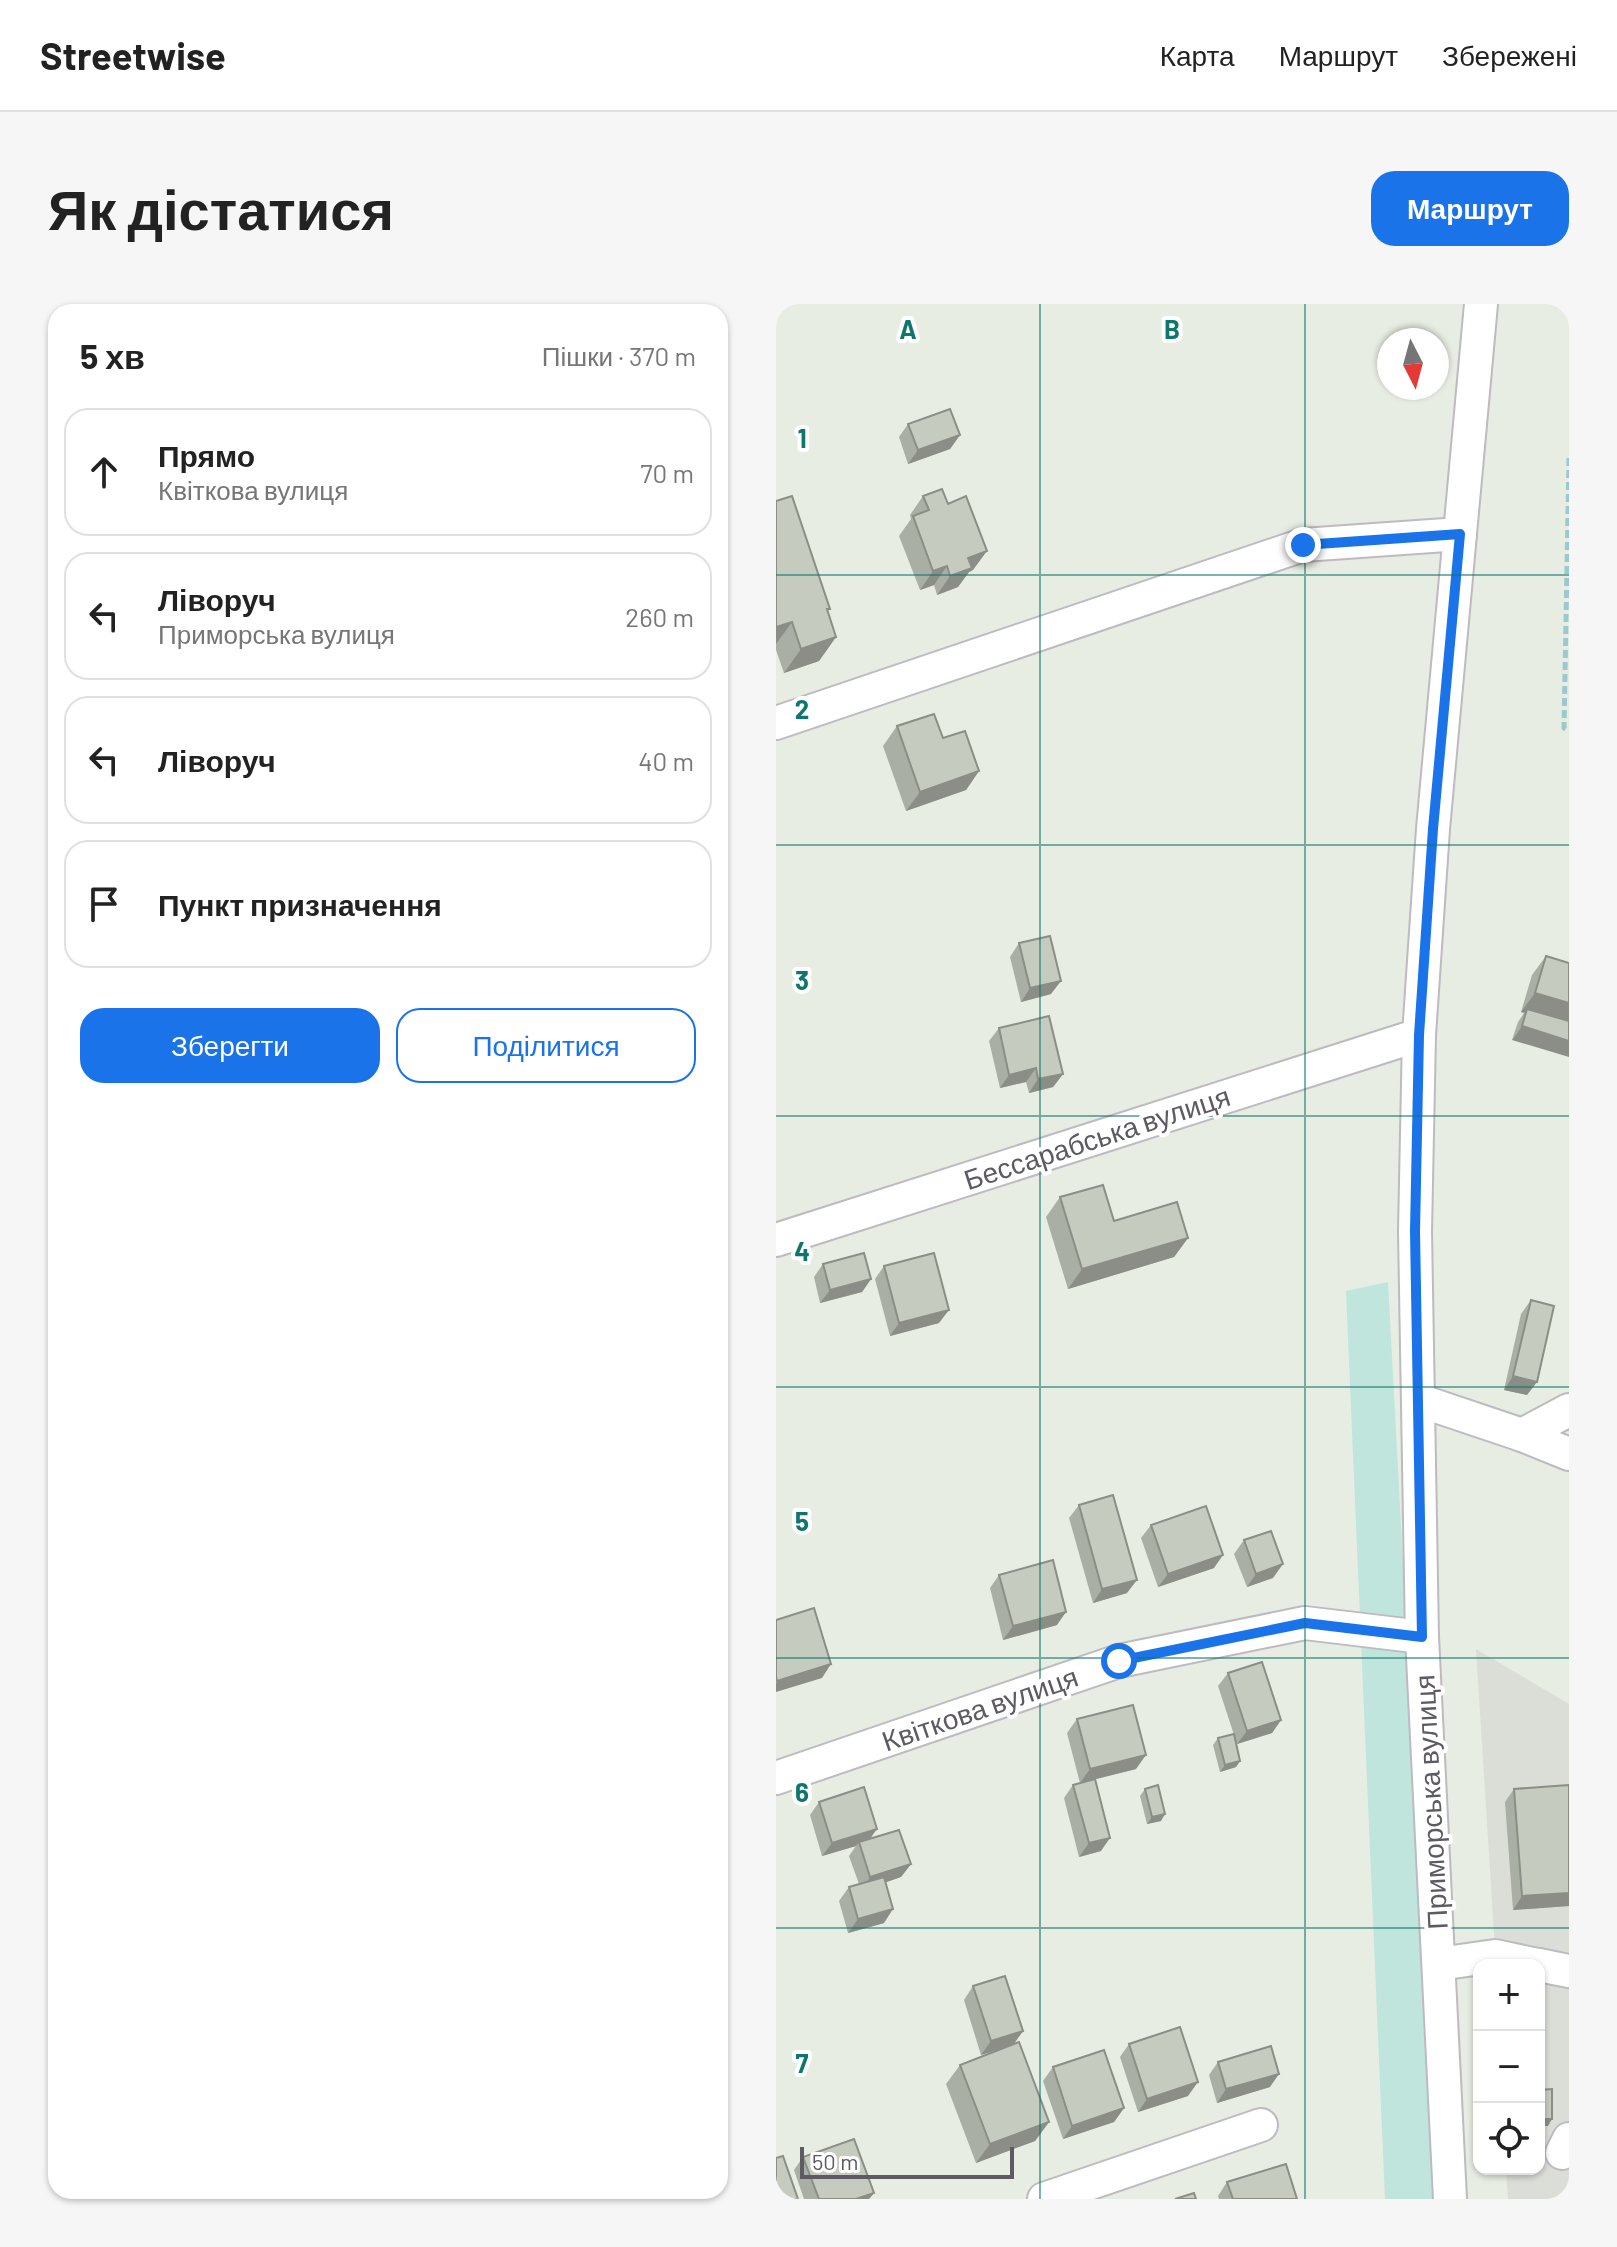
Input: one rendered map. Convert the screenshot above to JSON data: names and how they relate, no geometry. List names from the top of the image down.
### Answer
{
  "streets": {
    "street": ["Бессарабська вулиця", "Квіткова вулиця", "Приморська вулиця"]
  },
  "crossings": [
    ["Бессарабська вулиця", "Приморська вулиця"],
    ["Квіткова вулиця", "Приморська вулиця"]
  ],
  "scale_bar": "50 m",
  "north": "bottom",
  "page": {
    "header": "Streetwise",
    "nav": ["Карта", "Маршрут", "Збережені"],
    "buttons": [
      "Маршрут",
      ["Зберегти", "Поділитися"]
    ],
    "title": "Як дістатися",
    "heading": ["5 хв", "Пішки · 370 m"],
    "list": [
      ["Прямо", "Квіткова вулиця", "70 m"],
      ["Ліворуч", "Приморська вулиця", "260 m"],
      ["Ліворуч", "40 m"],
      "Пункт призначення"
    ],
    "map_buttons": ["+", "−"],
    "scale": "50 m"
  },
  "grid": {
    "columns": ["A", "B"],
    "rows": [
      "1",
      "2",
      "3",
      "4",
      "5",
      "6",
      "7"
    ]
  }
}
